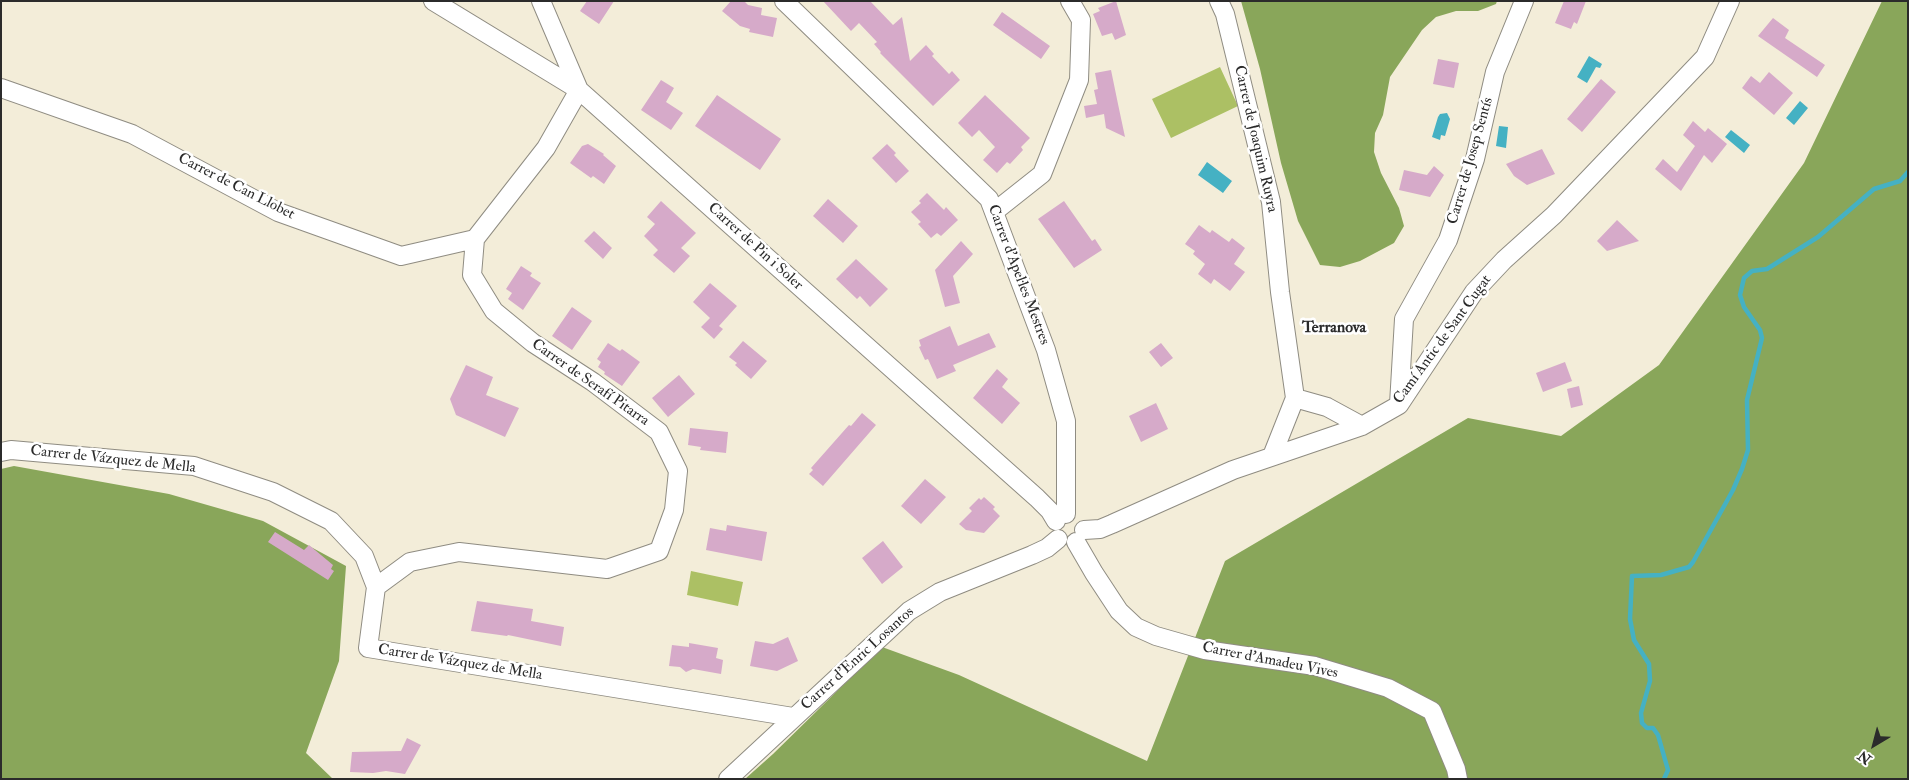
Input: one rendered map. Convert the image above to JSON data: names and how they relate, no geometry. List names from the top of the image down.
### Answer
{
  "streets": {
    "street": [
      "Carrer de Joaquim Ruyra",
      "Carrer de Josep Sentís",
      "Carrer de Can Llobet",
      "Carrer de Pin i Soler",
      "Carrer d'Apel·les Mestres",
      "Camí Antic de Sant Cugat",
      "Carrer de Serafí Pitarra",
      "Carrer de Vázquez de Mella",
      "Carrer d'Enric Losantos",
      "Carrer d'Amadeu Vives"
    ]
  },
  "crossings": [
    ["Carrer de Joaquim Ruyra", "Camí Antic de Sant Cugat"],
    ["Carrer de Josep Sentís", "Camí Antic de Sant Cugat"],
    ["Carrer de Can Llobet", "Carrer de Serafí Pitarra"],
    ["Carrer de Pin i Soler", "Carrer d'Apel·les Mestres"],
    ["Carrer de Pin i Soler", "Camí Antic de Sant Cugat"],
    ["Carrer de Pin i Soler", "Carrer d'Enric Losantos"],
    ["Carrer de Pin i Soler", "Carrer d'Amadeu Vives"],
    ["Carrer d'Apel·les Mestres", "Camí Antic de Sant Cugat"],
    ["Carrer d'Apel·les Mestres", "Carrer d'Enric Losantos"],
    ["Carrer d'Apel·les Mestres", "Carrer d'Amadeu Vives"],
    ["Camí Antic de Sant Cugat", "Carrer d'Enric Losantos"],
    ["Camí Antic de Sant Cugat", "Carrer d'Amadeu Vives"],
    ["Carrer de Serafí Pitarra", "Carrer de Vázquez de Mella"],
    ["Carrer de Vázquez de Mella", "Carrer d'Enric Losantos"],
    ["Carrer d'Enric Losantos", "Carrer d'Amadeu Vives"]
  ],
  "districts": ["Terranova"],
  "north": "bottom left"
}
